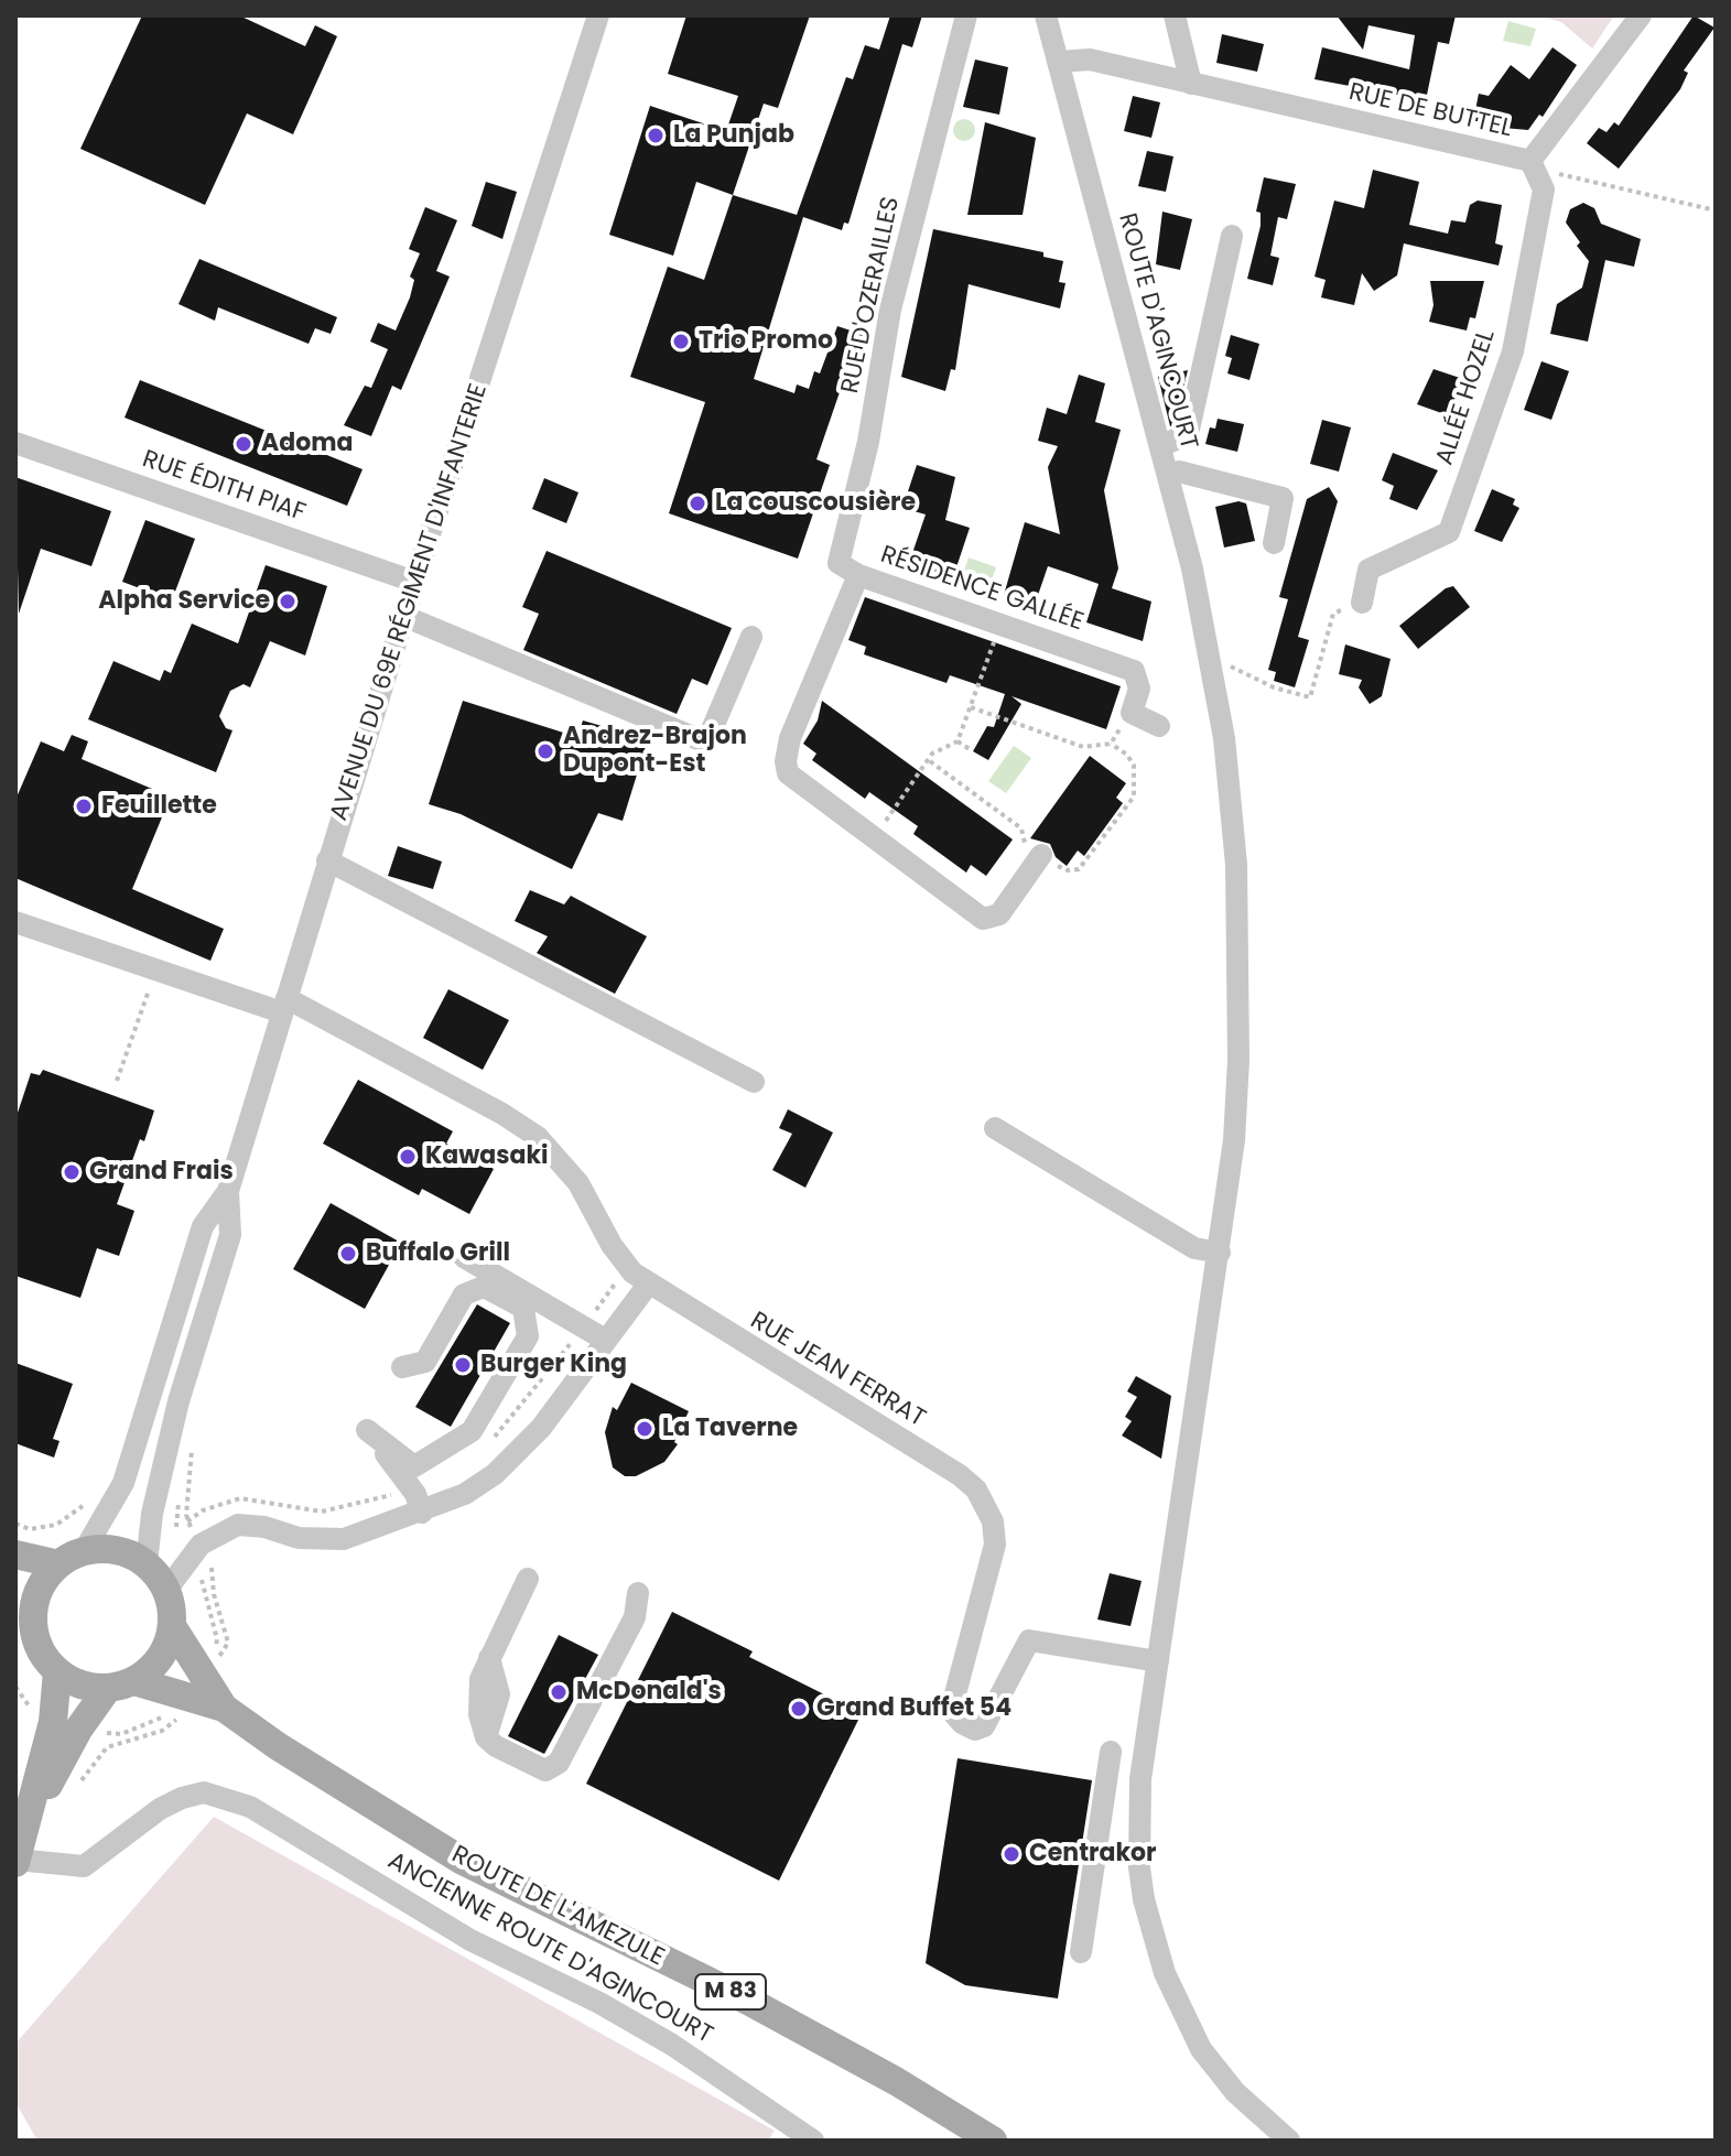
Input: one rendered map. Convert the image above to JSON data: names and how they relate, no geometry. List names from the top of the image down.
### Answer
{
  "streets": {
    "main road": ["ROUTE DE L'AMEZULE", "M 83"],
    "street": [
      "RUE DE BUTTEL",
      "RUE D'OZERAILLES",
      "ROUTE D'AGINCOURT",
      "ALLÉE HOZEL",
      "RUE ÉDITH PIAF",
      "RÉSIDENCE GALLÉE",
      "AVENUE DU 69E RÉGIMENT D'INFANTERIE",
      "RUE JEAN FERRAT",
      "ANCIENNE ROUTE D'AGINCOURT"
    ]
  },
  "crossings": [
    ["RUE DE BUTTEL", "ROUTE D'AGINCOURT"],
    ["RUE DE BUTTEL", "ALLÉE HOZEL"],
    ["RUE D'OZERAILLES", "RÉSIDENCE GALLÉE"],
    ["ROUTE D'AGINCOURT", "RUE JEAN FERRAT"],
    ["RUE ÉDITH PIAF", "AVENUE DU 69E RÉGIMENT D'INFANTERIE"],
    ["AVENUE DU 69E RÉGIMENT D'INFANTERIE", "RUE JEAN FERRAT"],
    ["AVENUE DU 69E RÉGIMENT D'INFANTERIE", "ROUTE DE L'AMEZULE"]
  ],
  "places": [
    "La Punjab",
    "Trio Promo",
    "Adoma",
    "La couscousière",
    "Alpha Service",
    "Andrez-Brajon Dupont-Est",
    "Feuillette",
    "Kawasaki",
    "Grand Frais",
    "Buffalo Grill",
    "Burger King",
    "La Taverne",
    "McDonald's",
    "Grand Buffet 54",
    "Centrakor"
  ]
}
